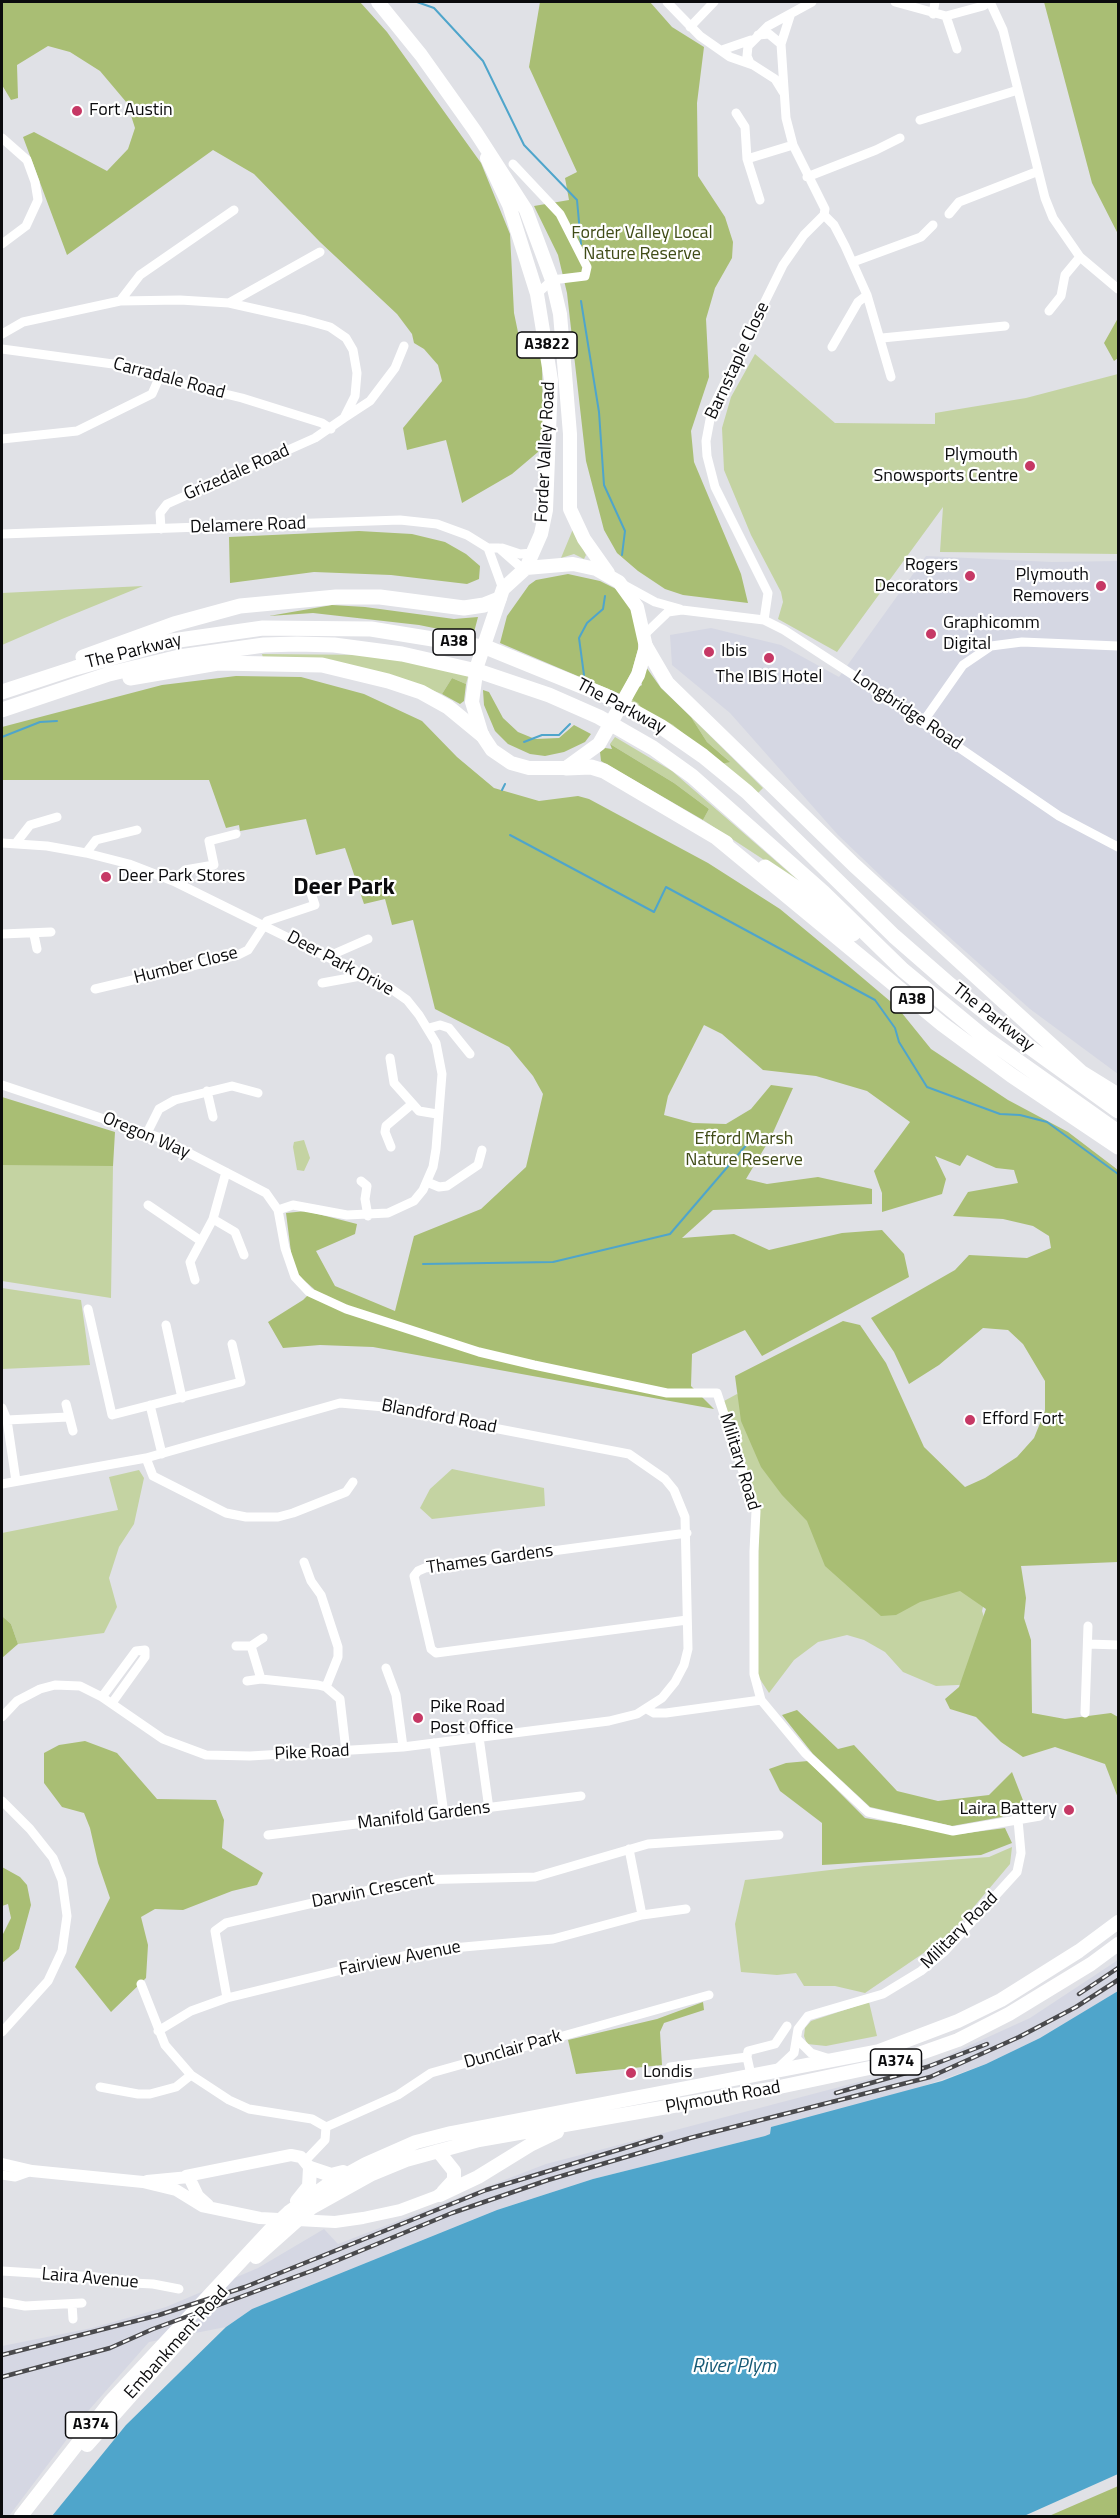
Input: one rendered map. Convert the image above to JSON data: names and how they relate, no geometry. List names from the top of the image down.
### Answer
{
  "streets": {
    "highway": ["A38", "The Parkway"],
    "main road": [
      "A3822",
      "Forder Valley Road",
      "A374",
      "Plymouth Road",
      "Embankment Road"
    ],
    "street": [
      "Barnstaple Close",
      "Carradale Road",
      "Grizedale Road",
      "Delamere Road",
      "Longbridge Road",
      "Deer Park Drive",
      "Humber Close",
      "Oregon Way",
      "Blandford Road",
      "Military Road",
      "Thames Gardens",
      "Pike Road",
      "Manifold Gardens",
      "Darwin Crescent",
      "Fairview Avenue",
      "Dunclair Park",
      "Laira Avenue"
    ]
  },
  "crossings": [
    ["Barnstaple Close", "Longbridge Road"],
    ["Carradale Road", "Grizedale Road"],
    ["Forder Valley Road", "Delamere Road"],
    ["Forder Valley Road", "A38"],
    ["Forder Valley Road", "Longbridge Road"],
    ["Grizedale Road", "Delamere Road"],
    ["A38", "The Parkway"],
    ["A38", "Longbridge Road"],
    ["Deer Park Drive", "Humber Close"],
    ["Deer Park Drive", "Oregon Way"],
    ["Deer Park Drive", "Military Road"],
    ["Oregon Way", "Military Road"],
    ["Blandford Road", "Thames Gardens"],
    ["Blandford Road", "Pike Road"],
    ["Military Road", "Pike Road"],
    ["Military Road", "Plymouth Road"],
    ["Darwin Crescent", "Fairview Avenue"],
    ["Plymouth Road", "Embankment Road"]
  ],
  "districts": ["Deer Park"],
  "water": ["River Plym"],
  "parks": ["Forder Valley Local Nature Reserve", "Efford Marsh Nature Reserve"],
  "places": [
    "Fort Austin",
    "Plymouth Snowsports Centre",
    "Rogers Decorators",
    "Plymouth Removers",
    "Graphicomm Digital",
    "Ibis",
    "The IBIS Hotel",
    "Deer Park Stores",
    "Efford Fort",
    "Pike Road Post Office",
    "Laira Battery",
    "Londis"
  ]
}
